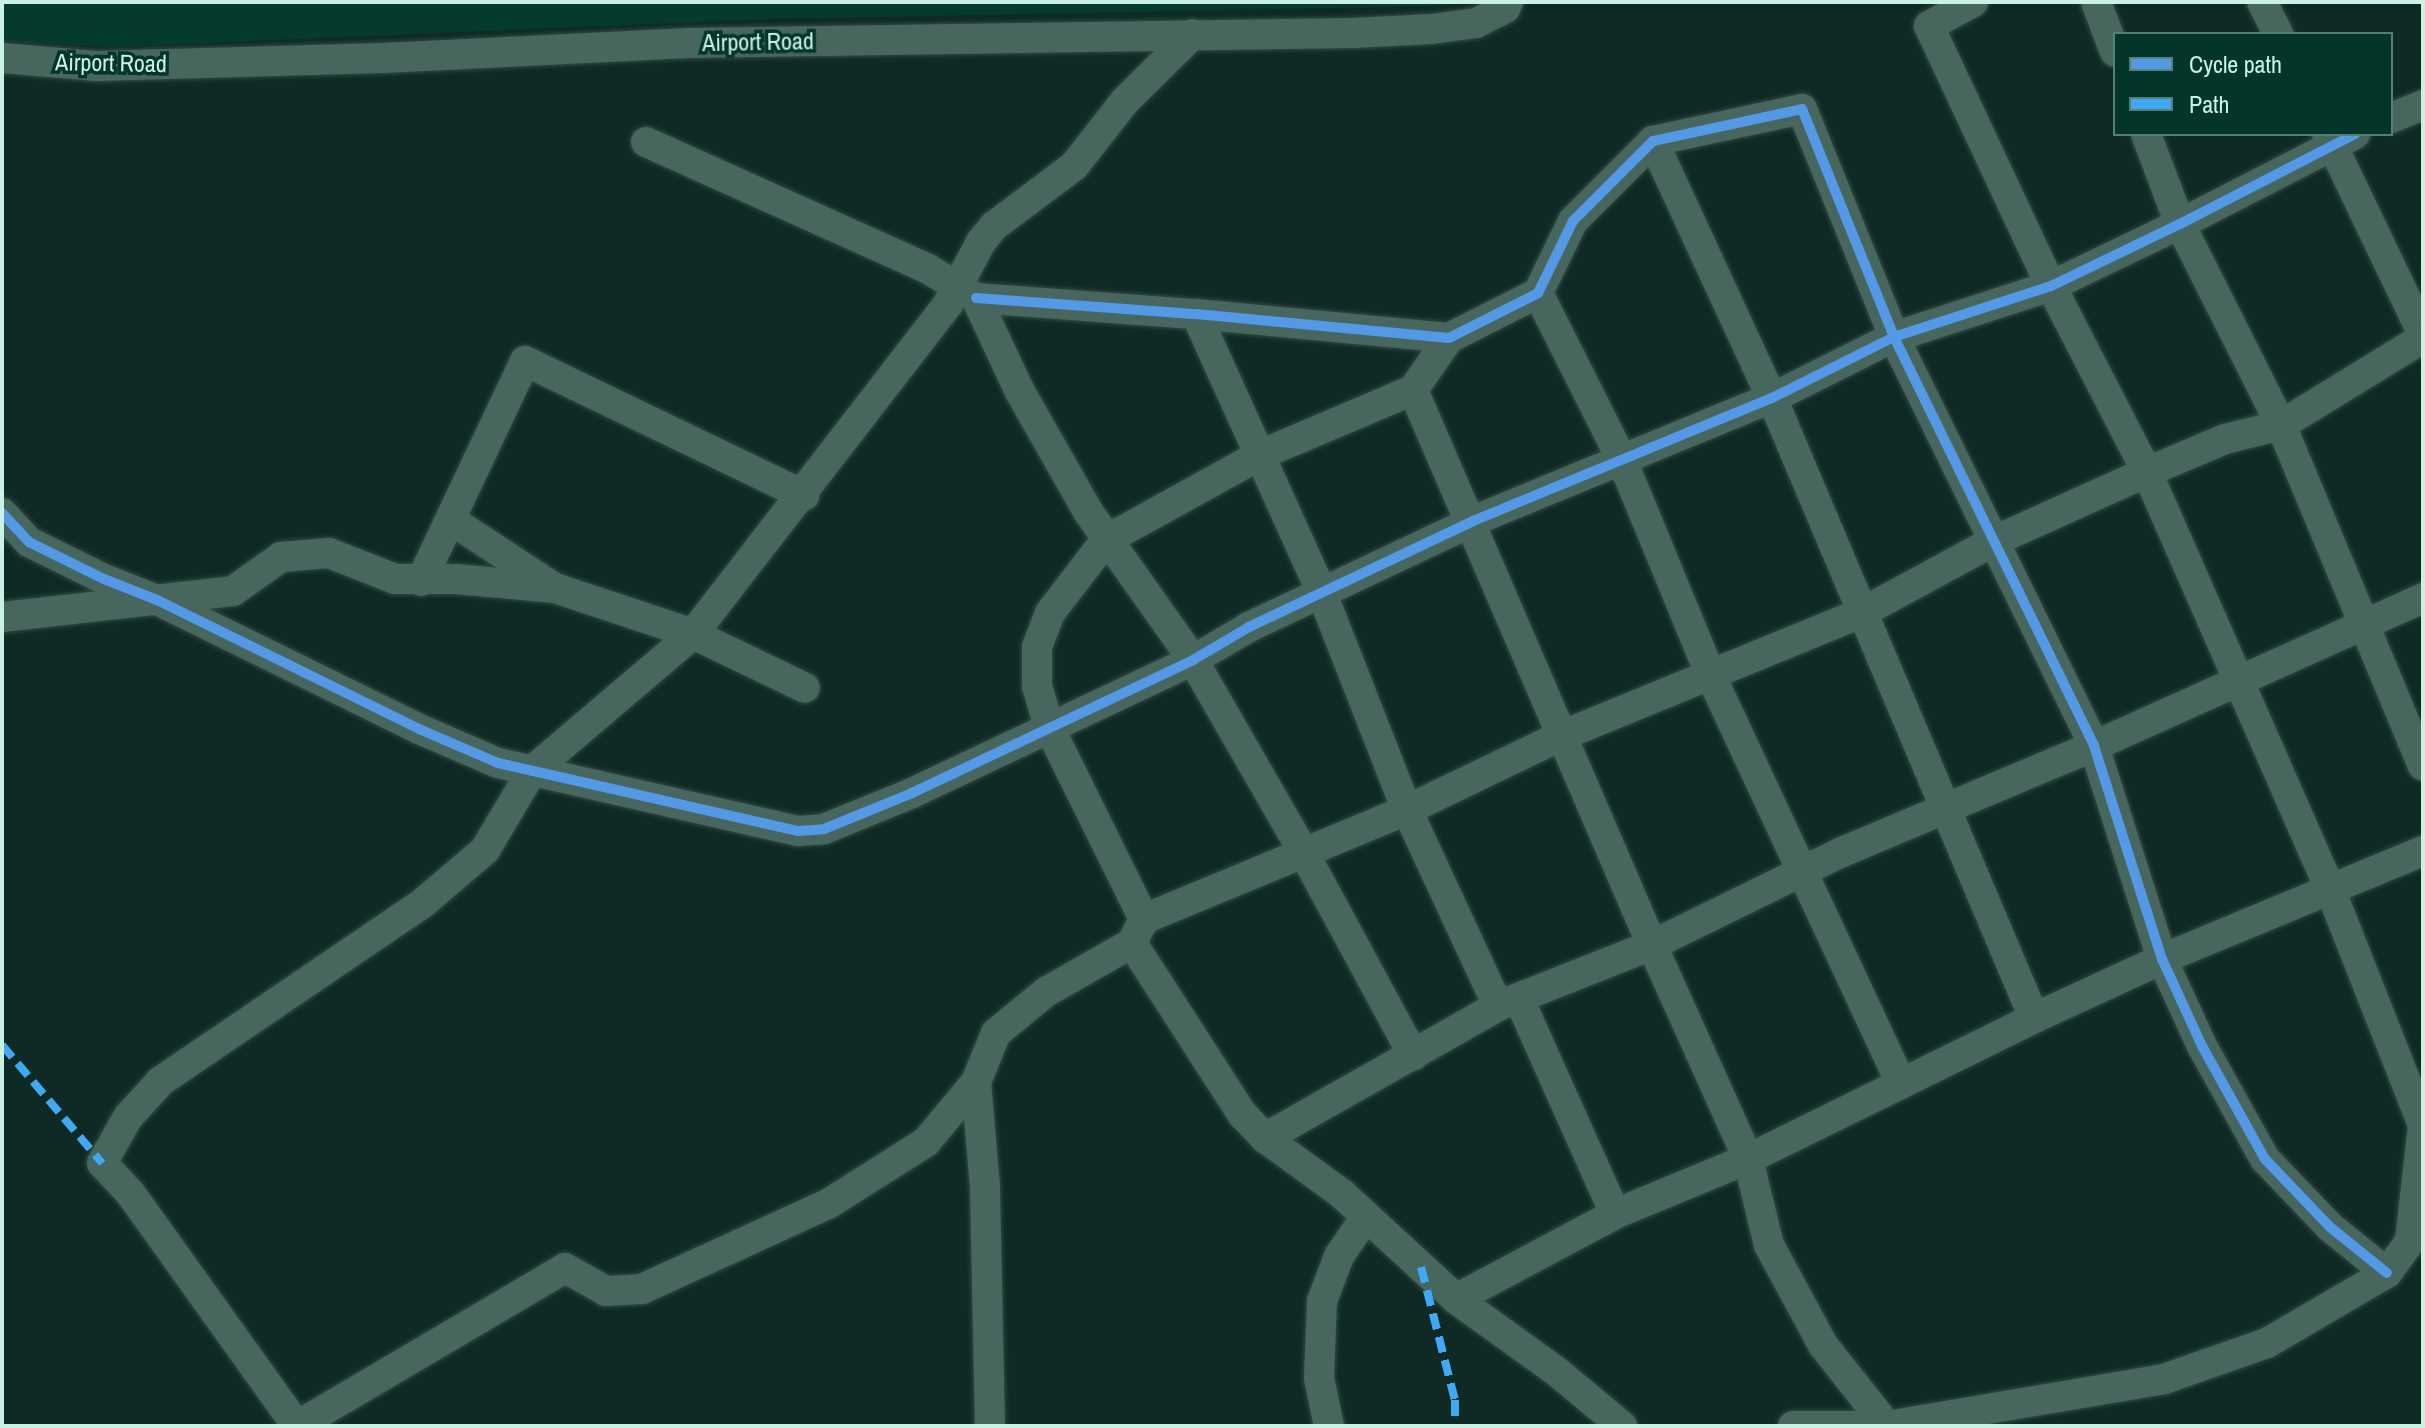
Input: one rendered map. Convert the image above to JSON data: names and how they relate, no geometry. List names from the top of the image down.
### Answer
{
  "streets": {
    "street": ["Airport Road"]
  },
  "legend": ["Cycle path", "Path"]
}
